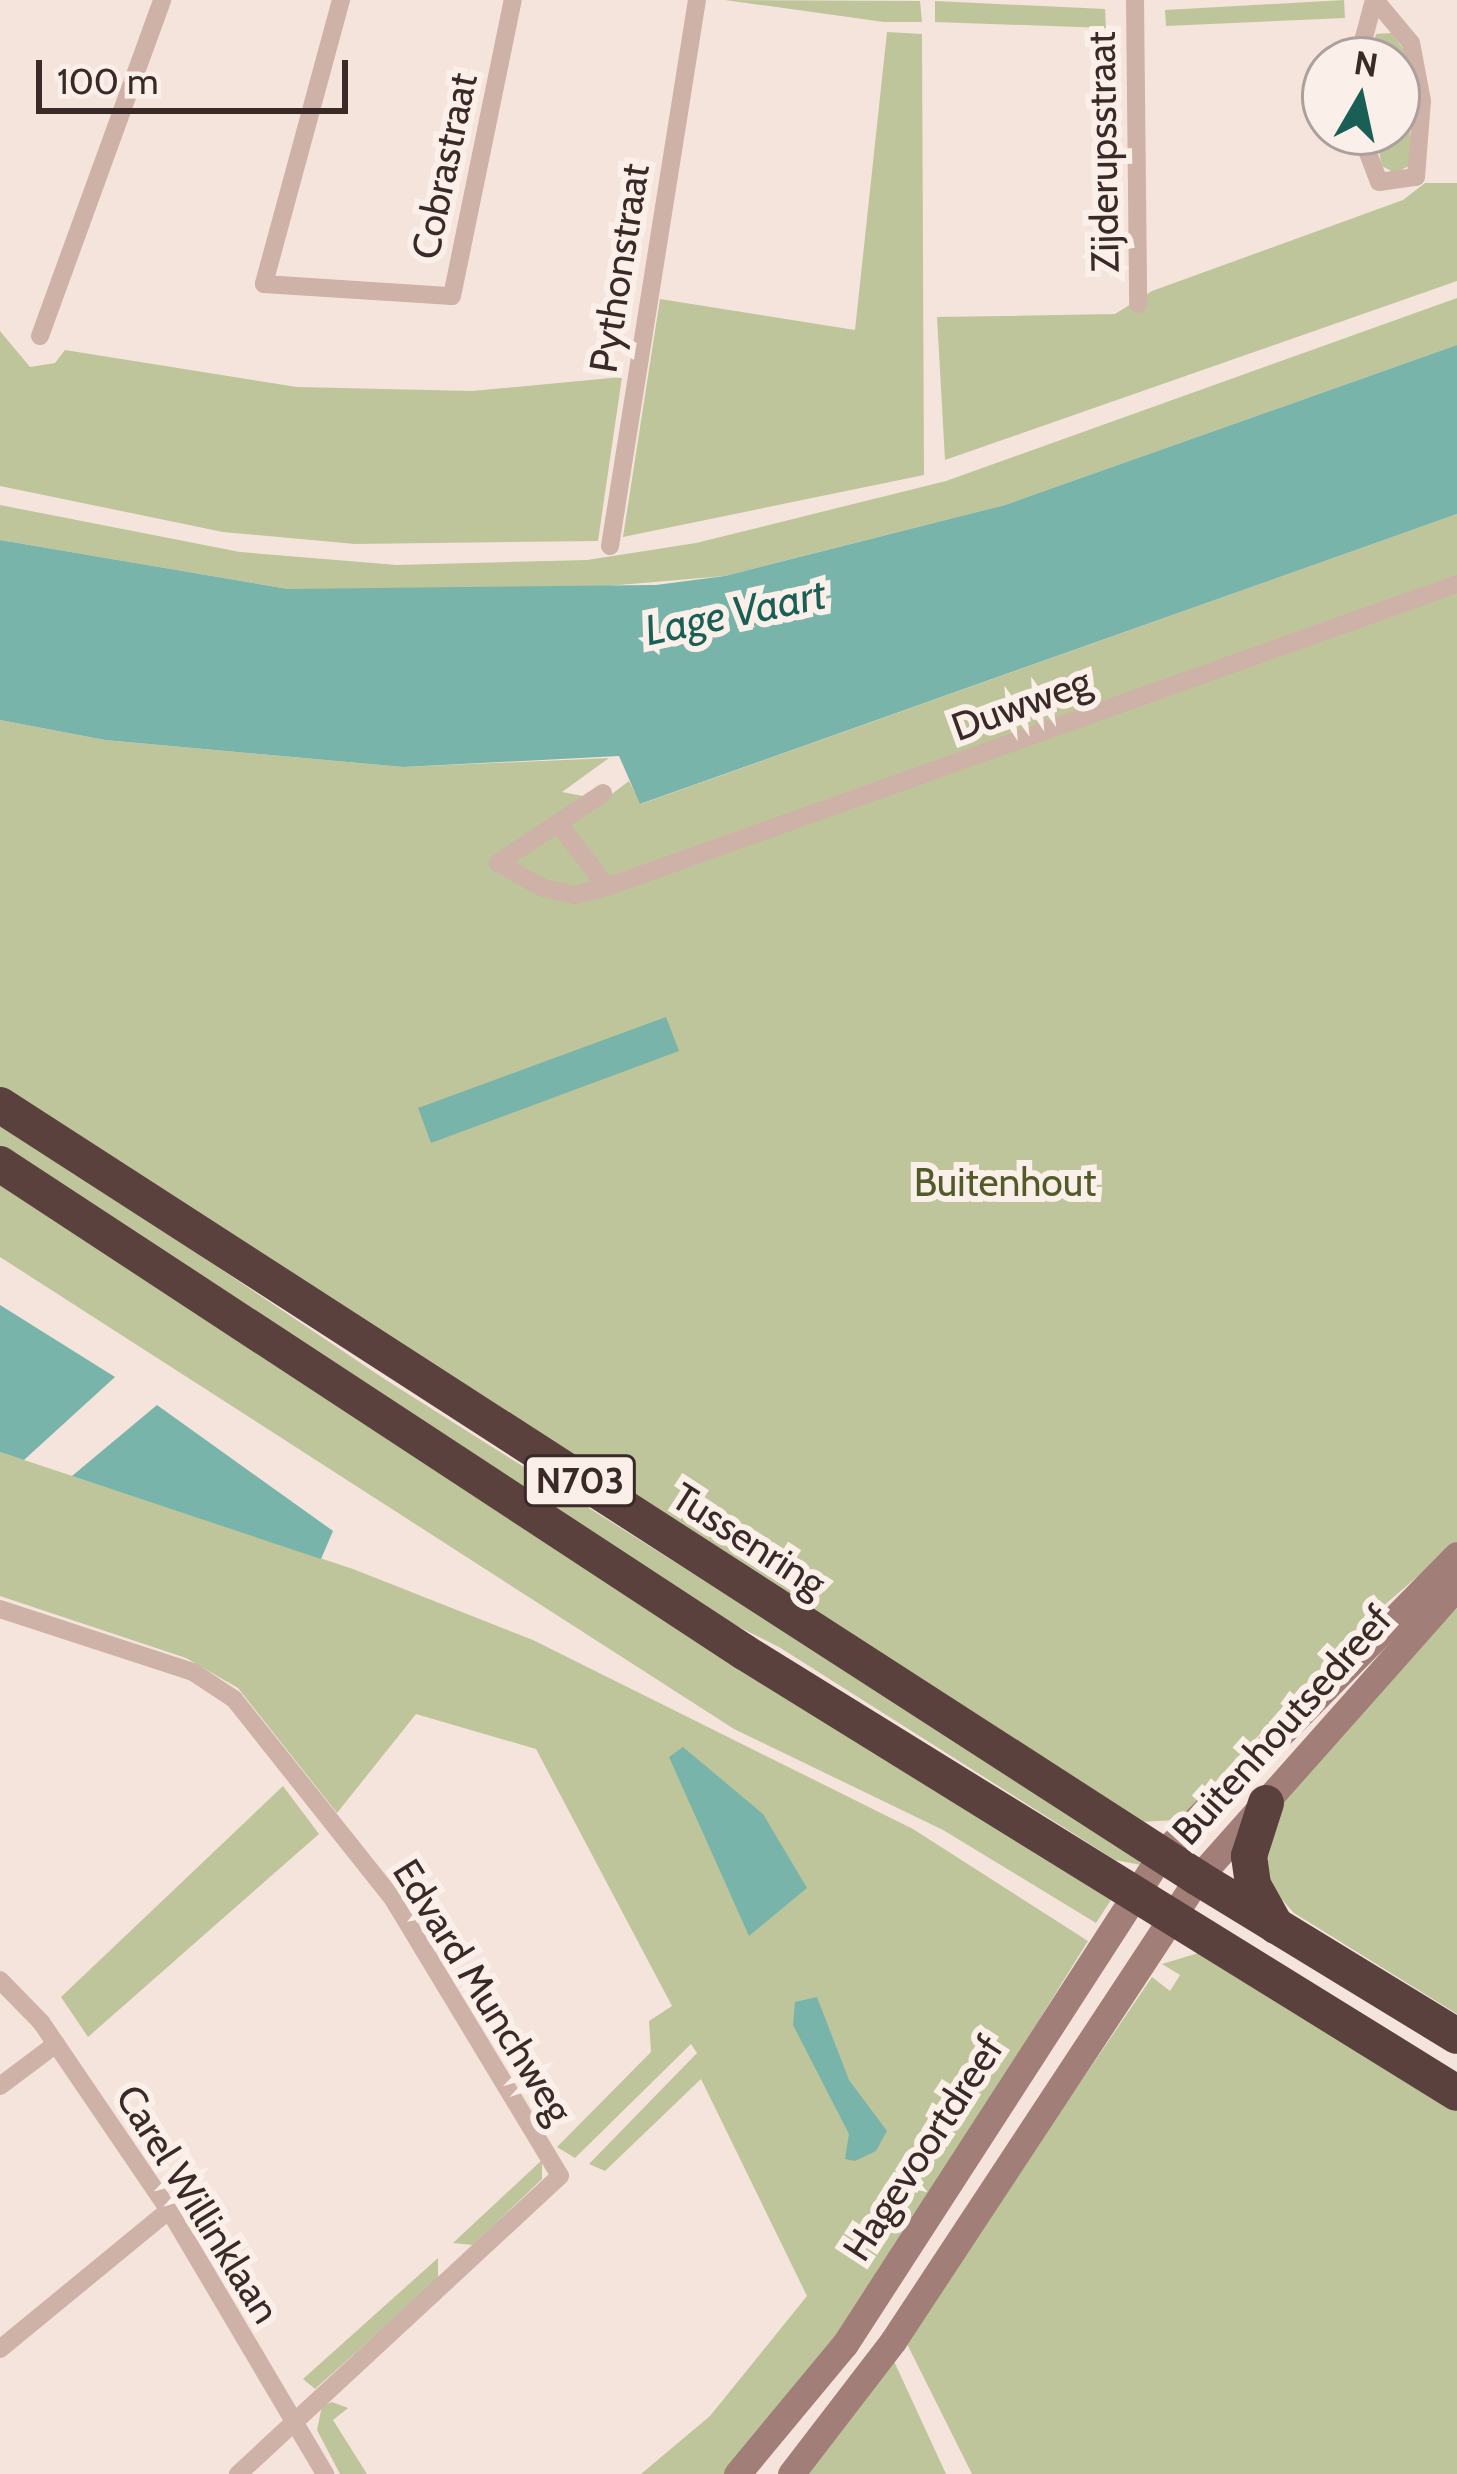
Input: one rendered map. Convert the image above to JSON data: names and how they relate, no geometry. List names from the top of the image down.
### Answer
{
  "streets": {
    "highway": ["N703", "Tussenring"],
    "main road": ["Buitenhoutsedreef", "Hagevoortdreef"],
    "street": [
      "Zijderupsstraat",
      "Cobrastraat",
      "Pythonstraat",
      "Duwweg",
      "Edvard Munchweg",
      "Carel Willinklaan"
    ]
  },
  "crossings": [
    ["N703", "Buitenhoutsedreef"],
    ["N703", "Hagevoortdreef"],
    ["Tussenring", "Buitenhoutsedreef"],
    ["Tussenring", "Hagevoortdreef"],
    ["Buitenhoutsedreef", "Hagevoortdreef"],
    ["Edvard Munchweg", "Carel Willinklaan"]
  ],
  "water": ["Lage Vaart"],
  "parks": ["Buitenhout"],
  "scale_bar": "100 m",
  "north": "top"
}
